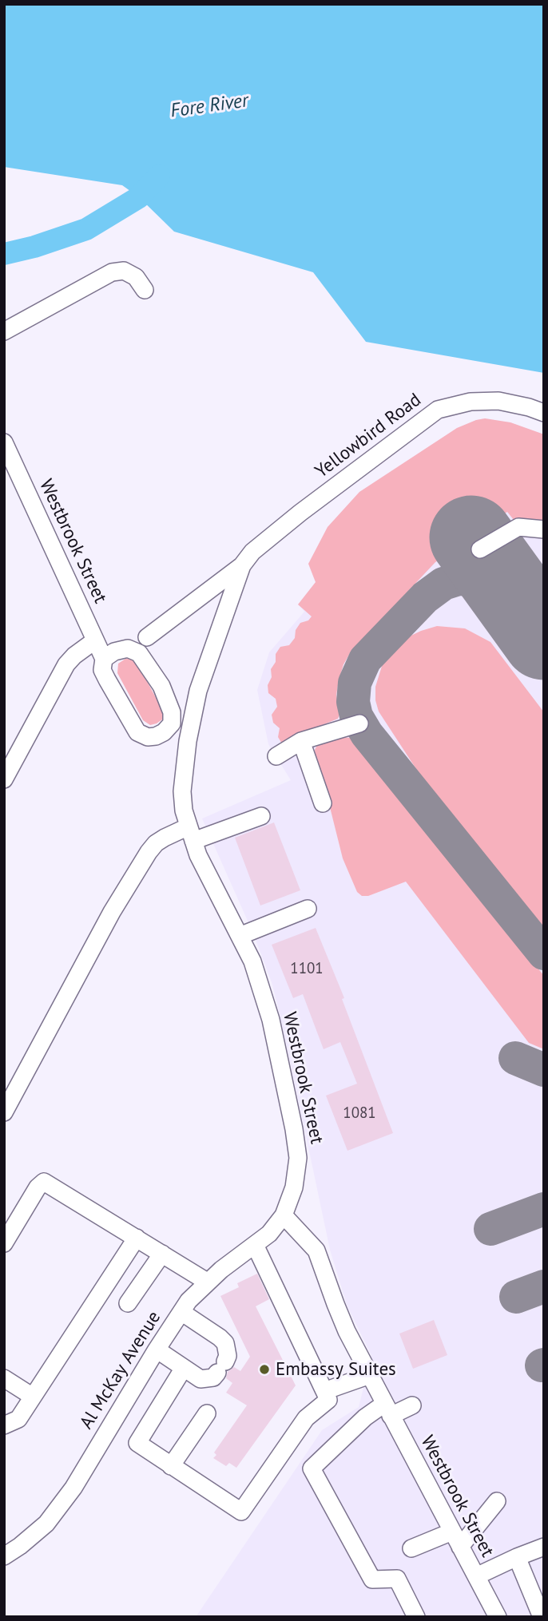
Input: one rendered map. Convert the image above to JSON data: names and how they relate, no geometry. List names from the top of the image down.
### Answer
{
  "streets": {
    "street": ["Yellowbird Road", "Westbrook Street", "Al McKay Avenue"]
  },
  "crossings": [
    ["Yellowbird Road", "Westbrook Street"],
    ["Westbrook Street", "Al McKay Avenue"]
  ],
  "water": ["Fore River"],
  "places": ["Embassy Suites"],
  "house_numbers": ["1101", "1081"]
}
